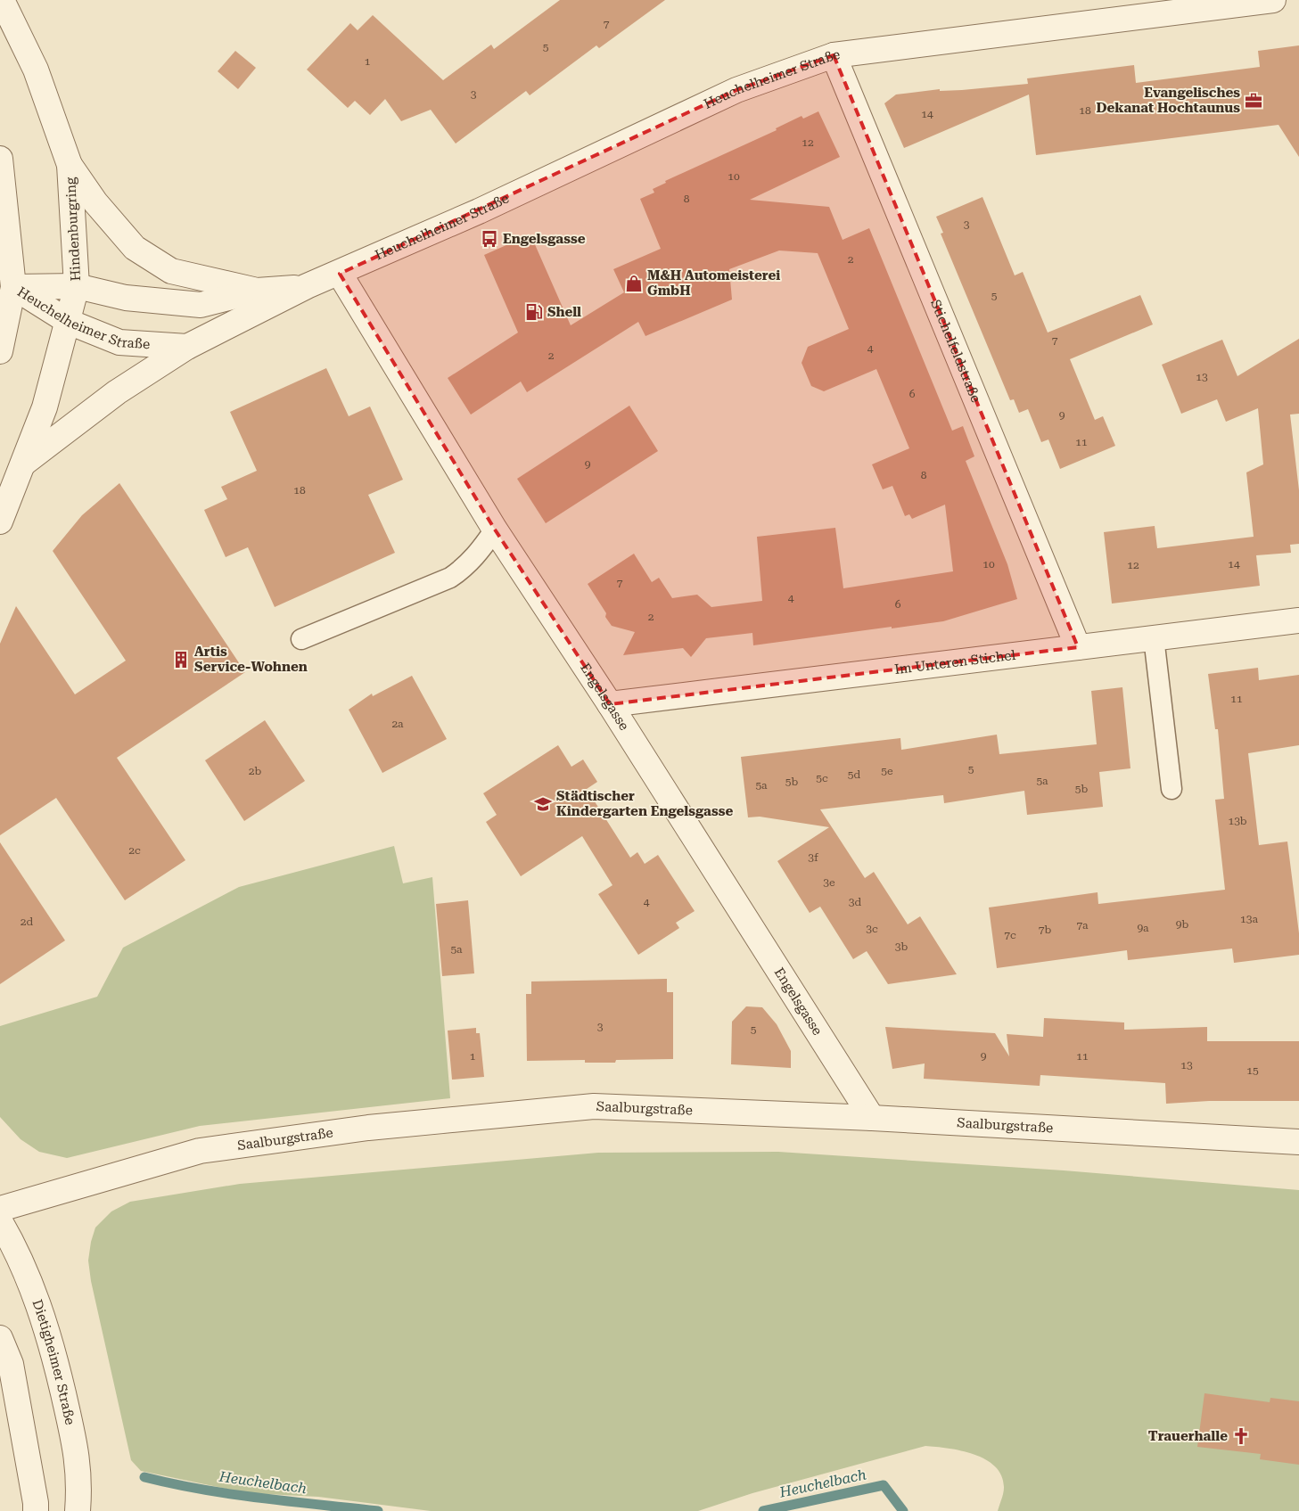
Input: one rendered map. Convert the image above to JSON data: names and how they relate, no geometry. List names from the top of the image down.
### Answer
{
  "streets": {
    "street": [
      "Heuchelheimer Straße",
      "Hindenburgring",
      "Stichelfeldstraße",
      "Im Unteren Stichel",
      "Engelsgasse",
      "Saalburgstraße",
      "Dietigheimer Straße"
    ]
  },
  "crossings": [
    ["Heuchelheimer Straße", "Hindenburgring"],
    ["Heuchelheimer Straße", "Stichelfeldstraße"],
    ["Heuchelheimer Straße", "Engelsgasse"],
    ["Stichelfeldstraße", "Im Unteren Stichel"],
    ["Im Unteren Stichel", "Engelsgasse"],
    ["Engelsgasse", "Saalburgstraße"]
  ],
  "water": ["Heuchelbach"],
  "places": {
    "office": ["Evangelisches Dekanat Hochtaunus"],
    "bus stop": ["Engelsgasse"],
    "shop": ["M&H Automeisterei GmbH"],
    "fuel station": ["Shell"],
    "building": ["Artis Service-Wohnen"],
    "school or university": ["Städtischer Kindergarten Engelsgasse"],
    "church": ["Trauerhalle"]
  },
  "house_numbers": [
    "7",
    "5",
    "1",
    "3",
    "18",
    "14",
    "12",
    "10",
    "8",
    "3",
    "2",
    "5",
    "7",
    "4",
    "2",
    "13",
    "6",
    "9",
    "11",
    "9",
    "8",
    "18",
    "10",
    "14",
    "12",
    "7",
    "4",
    "6",
    "2",
    "11",
    "2a",
    "5",
    "2b",
    "5e",
    "5d",
    "5c",
    "5a",
    "5b",
    "5a",
    "5b",
    "13b",
    "2c",
    "3f",
    "3e",
    "4",
    "3d",
    "13a",
    "2d",
    "9b",
    "7a",
    "9a",
    "3c",
    "7b",
    "7c",
    "3b",
    "5a",
    "3",
    "5",
    "1",
    "9",
    "11",
    "13",
    "15"
  ]
}
